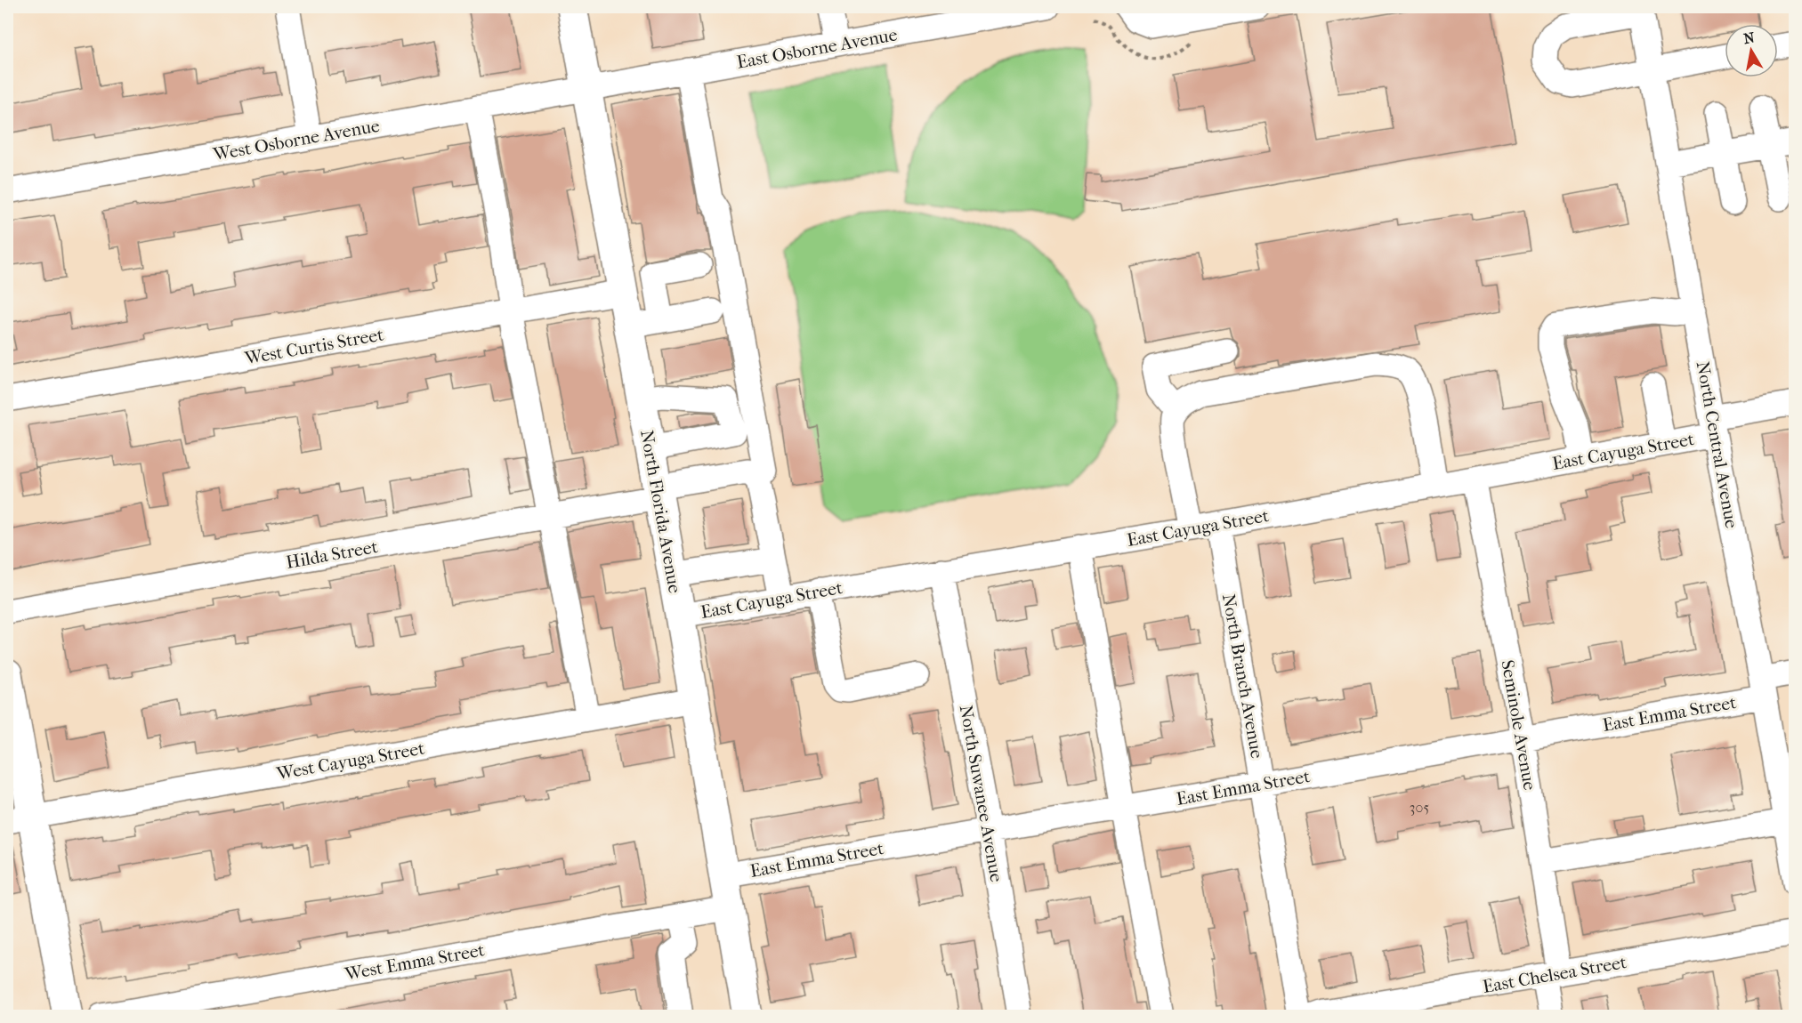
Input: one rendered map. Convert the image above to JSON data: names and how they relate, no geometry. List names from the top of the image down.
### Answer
{
  "streets": {
    "main road": ["North Florida Avenue"],
    "street": [
      "East Osborne Avenue",
      "West Osborne Avenue",
      "West Curtis Street",
      "North Central Avenue",
      "East Cayuga Street",
      "Hilda Street",
      "North Branch Avenue",
      "East Emma Street",
      "Seminole Avenue",
      "West Cayuga Street",
      "North Suwanee Avenue",
      "West Emma Street",
      "East Chelsea Street"
    ]
  },
  "crossings": [
    ["East Osborne Avenue", "West Osborne Avenue"],
    ["East Osborne Avenue", "North Florida Avenue"],
    ["West Osborne Avenue", "North Florida Avenue"],
    ["West Curtis Street", "North Florida Avenue"],
    ["North Central Avenue", "East Cayuga Street"],
    ["North Central Avenue", "East Emma Street"],
    ["East Cayuga Street", "North Florida Avenue"],
    ["East Cayuga Street", "North Branch Avenue"],
    ["East Cayuga Street", "Seminole Avenue"],
    ["East Cayuga Street", "North Suwanee Avenue"],
    ["North Florida Avenue", "Hilda Street"],
    ["North Florida Avenue", "East Emma Street"],
    ["North Florida Avenue", "West Cayuga Street"],
    ["North Florida Avenue", "West Emma Street"],
    ["North Branch Avenue", "East Emma Street"],
    ["East Emma Street", "Seminole Avenue"],
    ["East Emma Street", "North Suwanee Avenue"],
    ["Seminole Avenue", "East Chelsea Street"]
  ],
  "house_numbers": ["305"],
  "north": "top"
}
